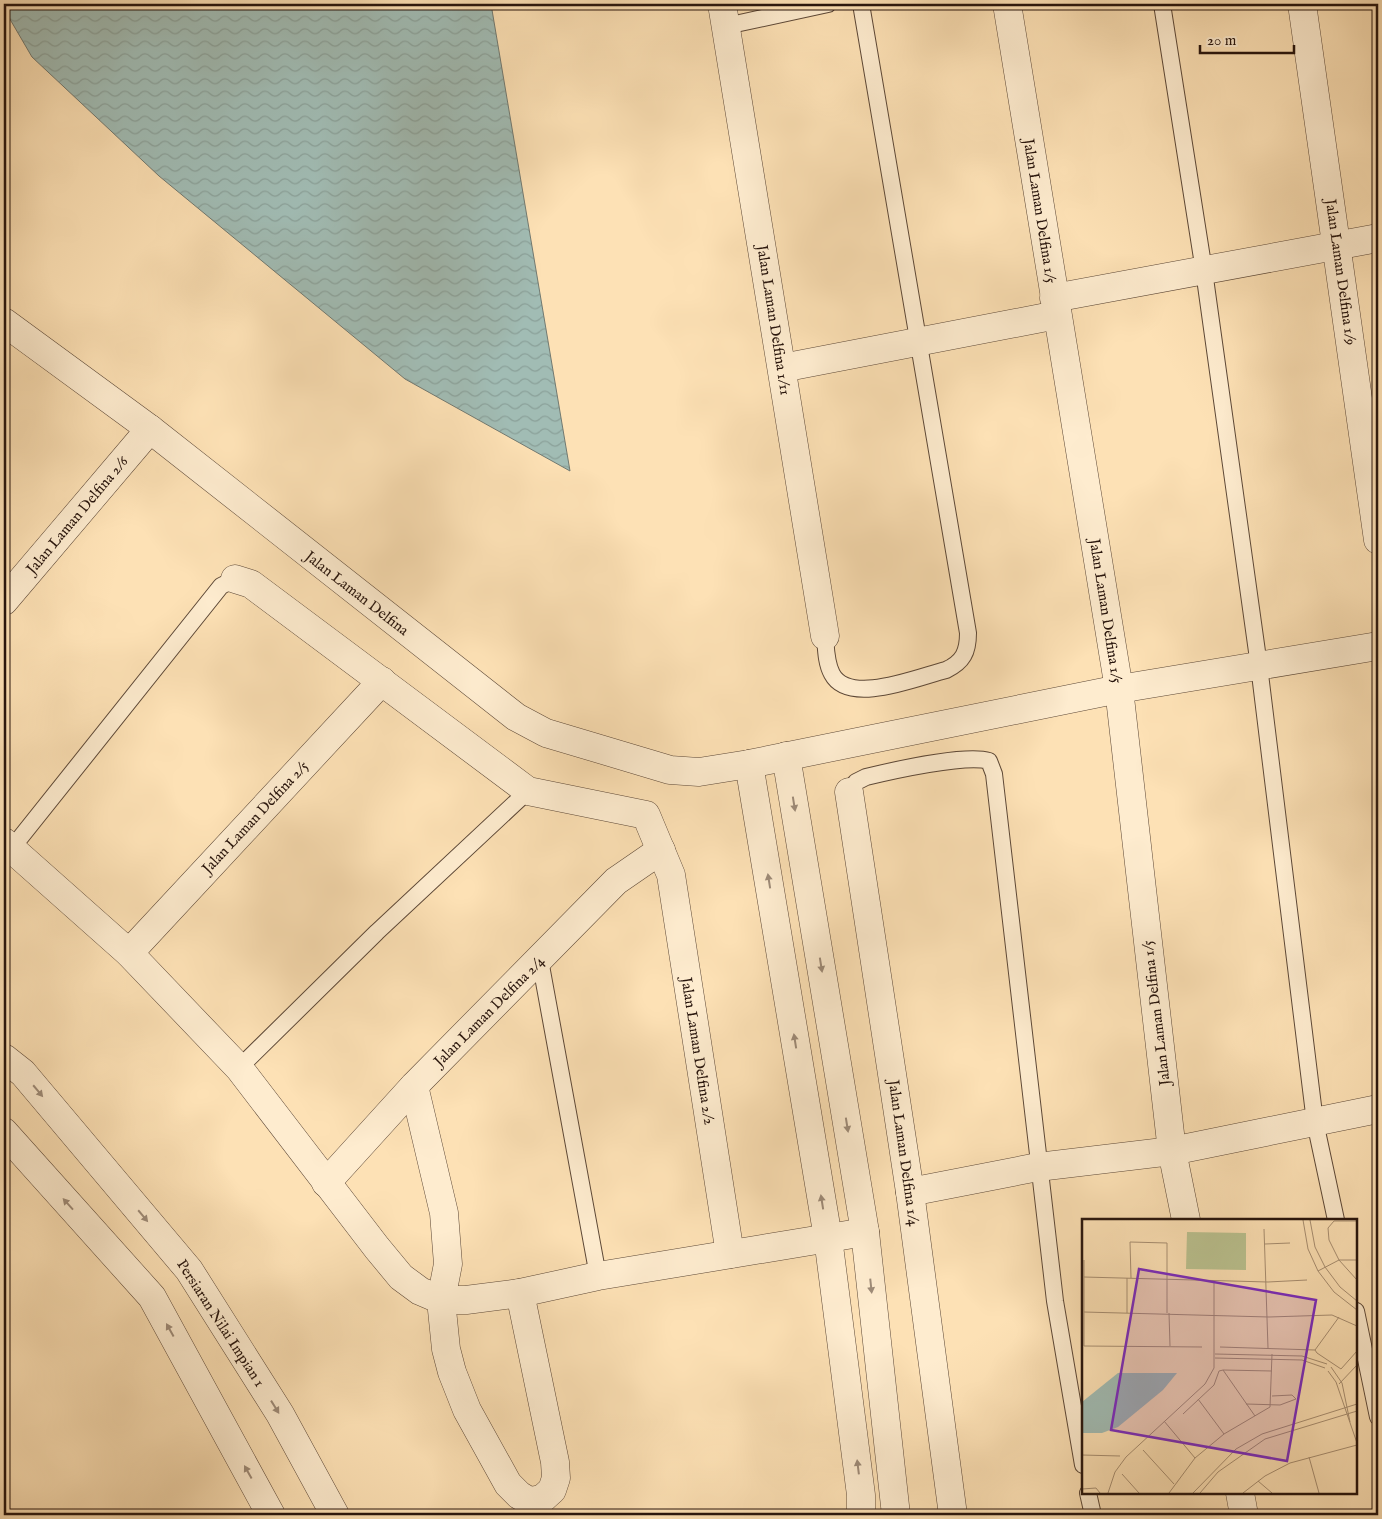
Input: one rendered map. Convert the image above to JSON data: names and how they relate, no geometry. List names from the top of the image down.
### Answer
{
  "streets": {
    "street": [
      "Jalan Laman Delfina 1/5",
      "Jalan Laman Delfina 1/9",
      "Jalan Laman Delfina 1/11",
      "Jalan Laman Delfina 2/6",
      "Jalan Laman Delfina",
      "Jalan Laman Delfina 2/5",
      "Jalan Laman Delfina 2/4",
      "Jalan Laman Delfina 2/2",
      "Jalan Laman Delfina 1/4",
      "Persiaran Nilai Impian 1"
    ]
  },
  "crossings": [
    ["Jalan Laman Delfina 1/5", "Jalan Laman Delfina"],
    ["Jalan Laman Delfina 2/6", "Jalan Laman Delfina"],
    ["Jalan Laman Delfina 2/4", "Jalan Laman Delfina 2/2"]
  ],
  "scale_bar": "20 m"
}
